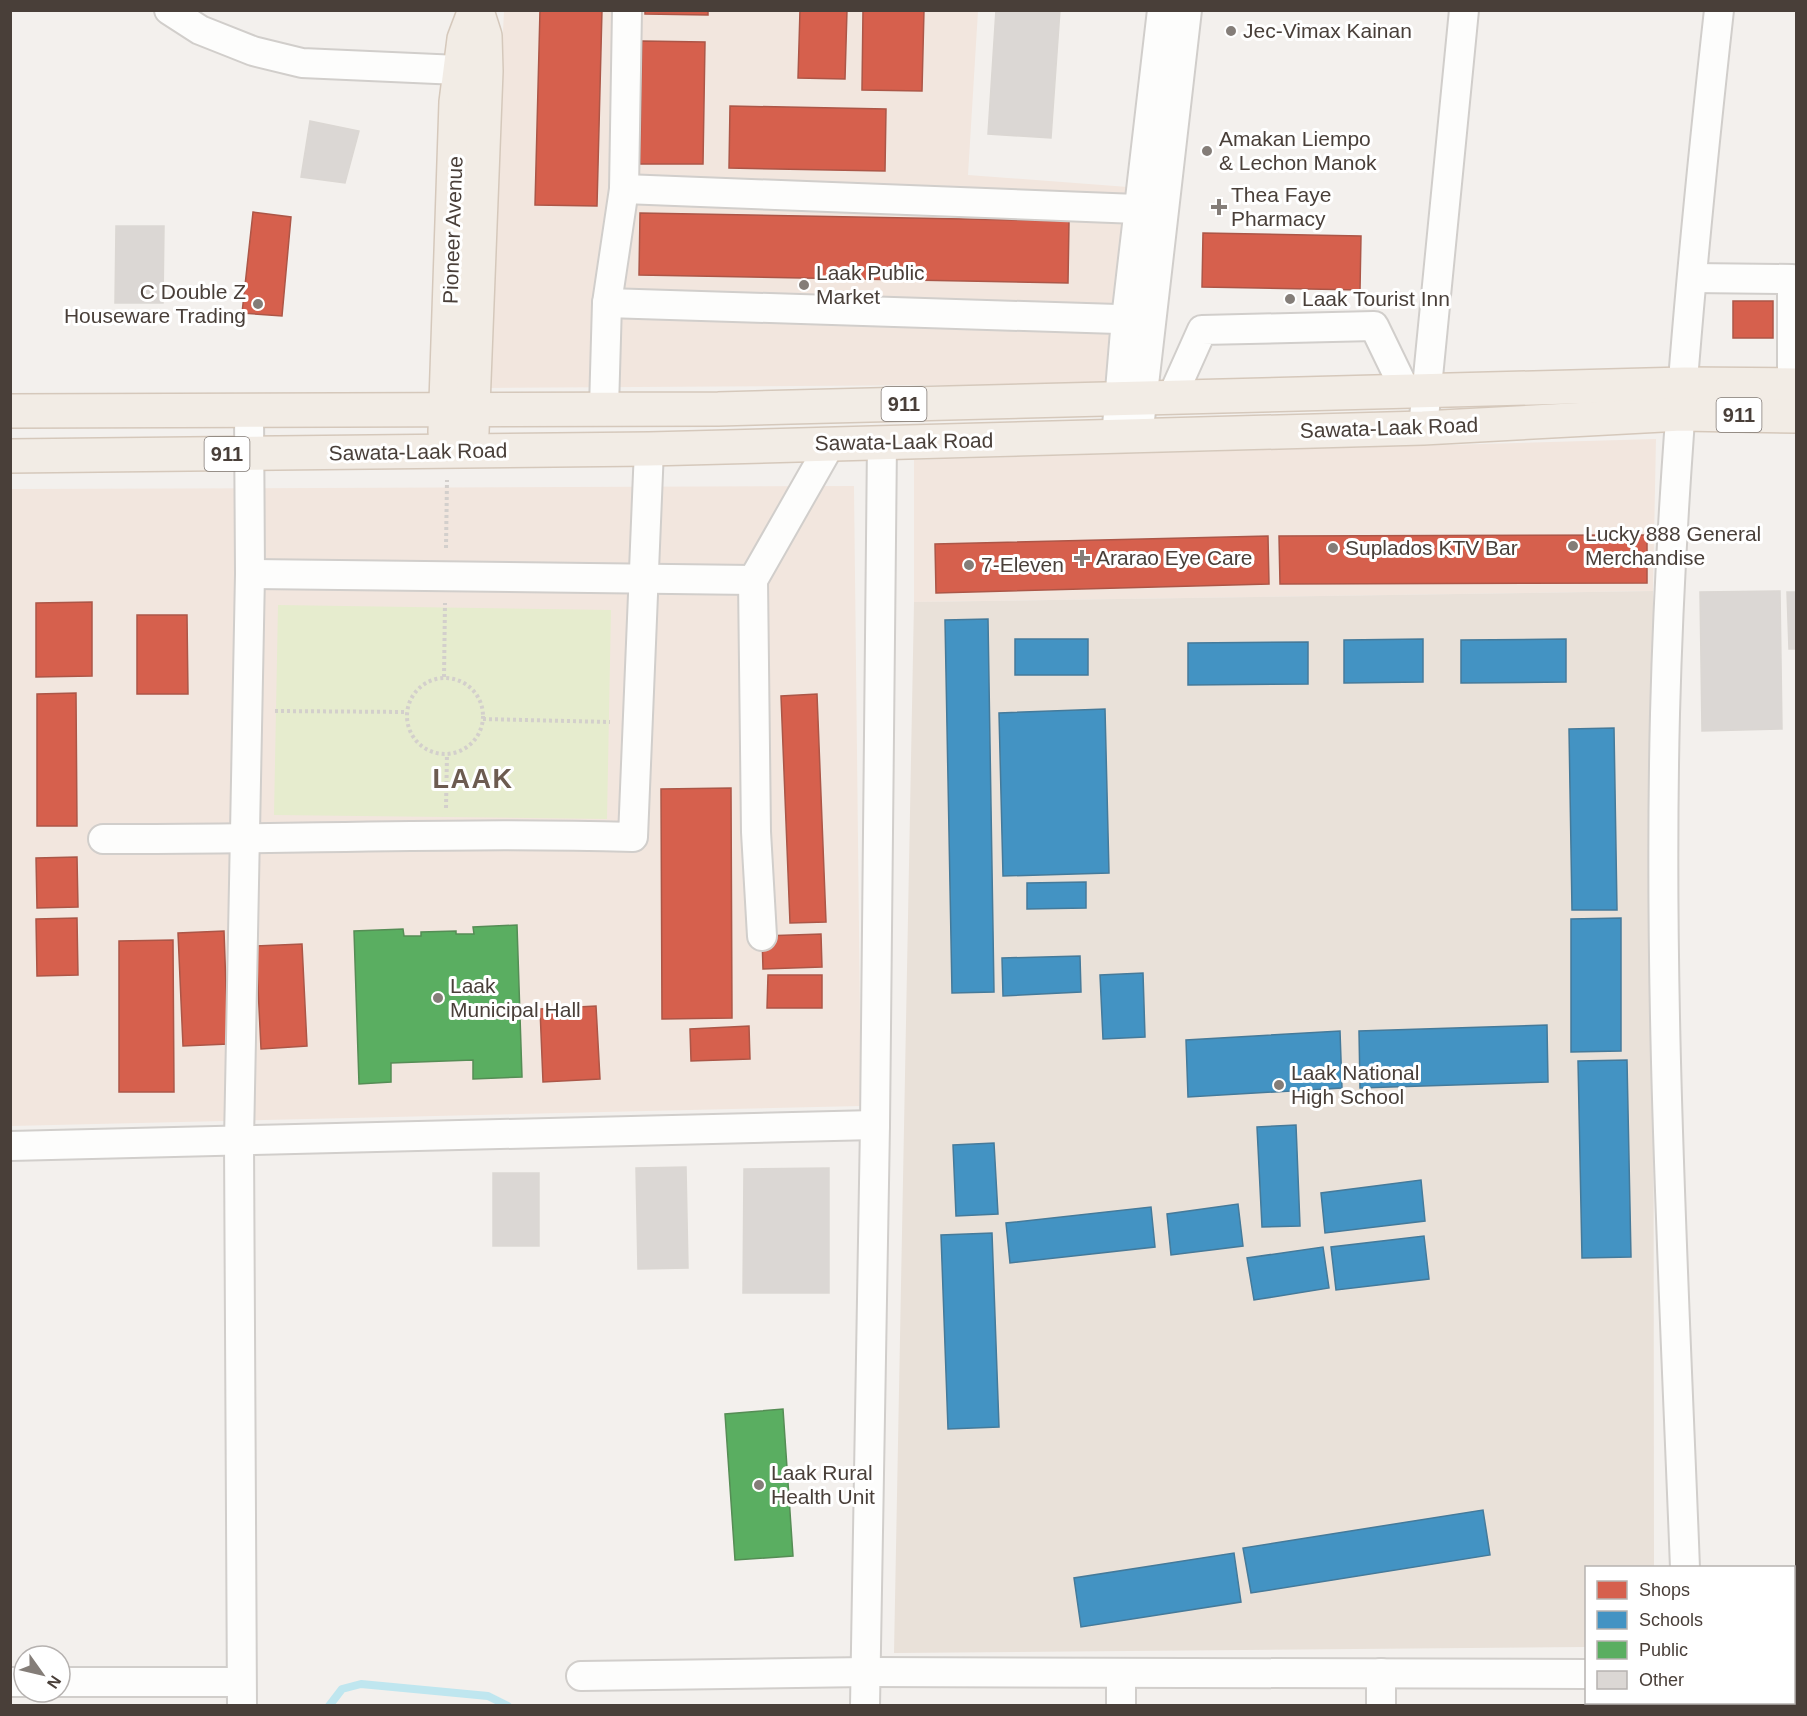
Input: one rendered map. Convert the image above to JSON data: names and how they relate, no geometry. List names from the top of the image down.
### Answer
{
  "streets": {
    "main road": ["Pioneer Avenue", "911", "Sawata-Laak Road"]
  },
  "crossings": [
    ["Pioneer Avenue", "Sawata-Laak Road"]
  ],
  "districts": ["LAAK"],
  "places": {
    "other": [
      "Jec-Vimax Kainan",
      "Amakan Liempo & Lechon Manok",
      "Laak Public Market",
      "Laak Tourist Inn",
      "C Double Z Houseware Trading",
      "Lucky 888 General Merchandise",
      "Suplados KTV Bar",
      "7-Eleven",
      "Laak Municipal Hall",
      "Laak National High School",
      "Laak Rural Health Unit"
    ],
    "health": ["Thea Faye Pharmacy", "Ararao Eye Care"]
  },
  "legend": [
    "Shops",
    "Schools",
    "Public",
    "Other"
  ],
  "north": "bottom right"
}
